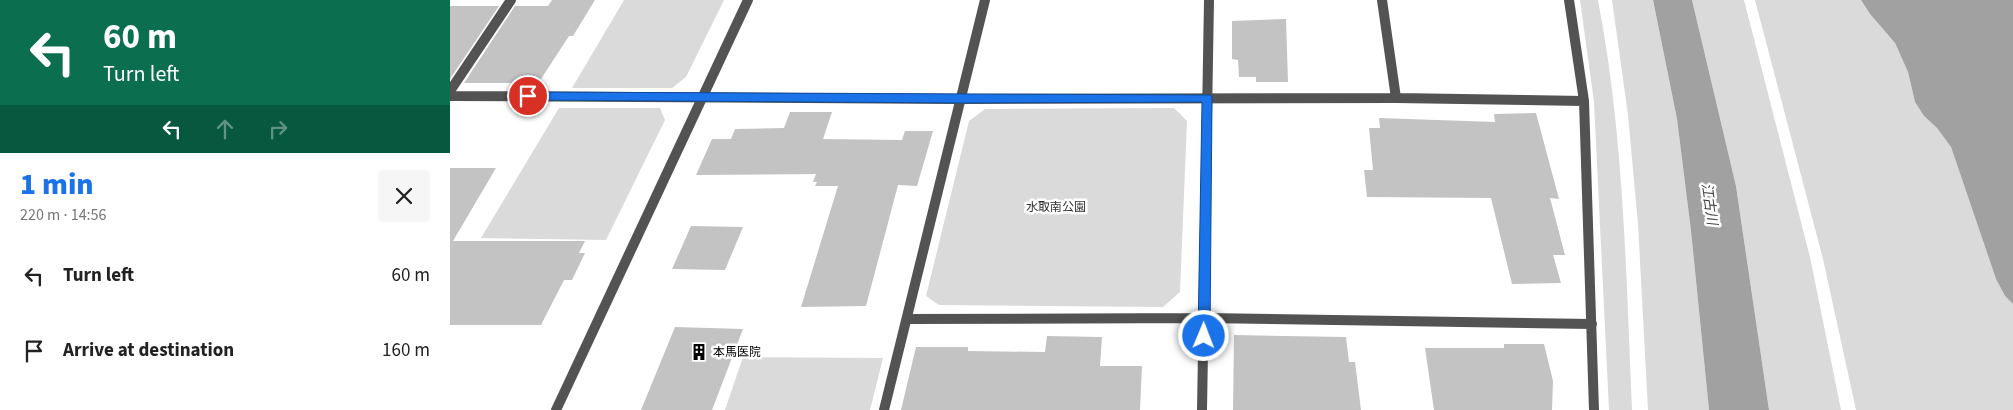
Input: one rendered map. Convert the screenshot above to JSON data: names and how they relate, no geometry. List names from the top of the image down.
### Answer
{
  "water": ["江古川"],
  "parks": ["水取南公園"],
  "places": {
    "building": ["本馬医院"]
  },
  "page": {
    "turn": ["60 m", "Turn left"],
    "heading": ["1 min", "220 m · 14:56"],
    "list": [
      {
        "name": "Turn left",
        "value": "60 m"
      },
      {
        "name": "Arrive at destination",
        "value": "160 m"
      }
    ]
  }
}
